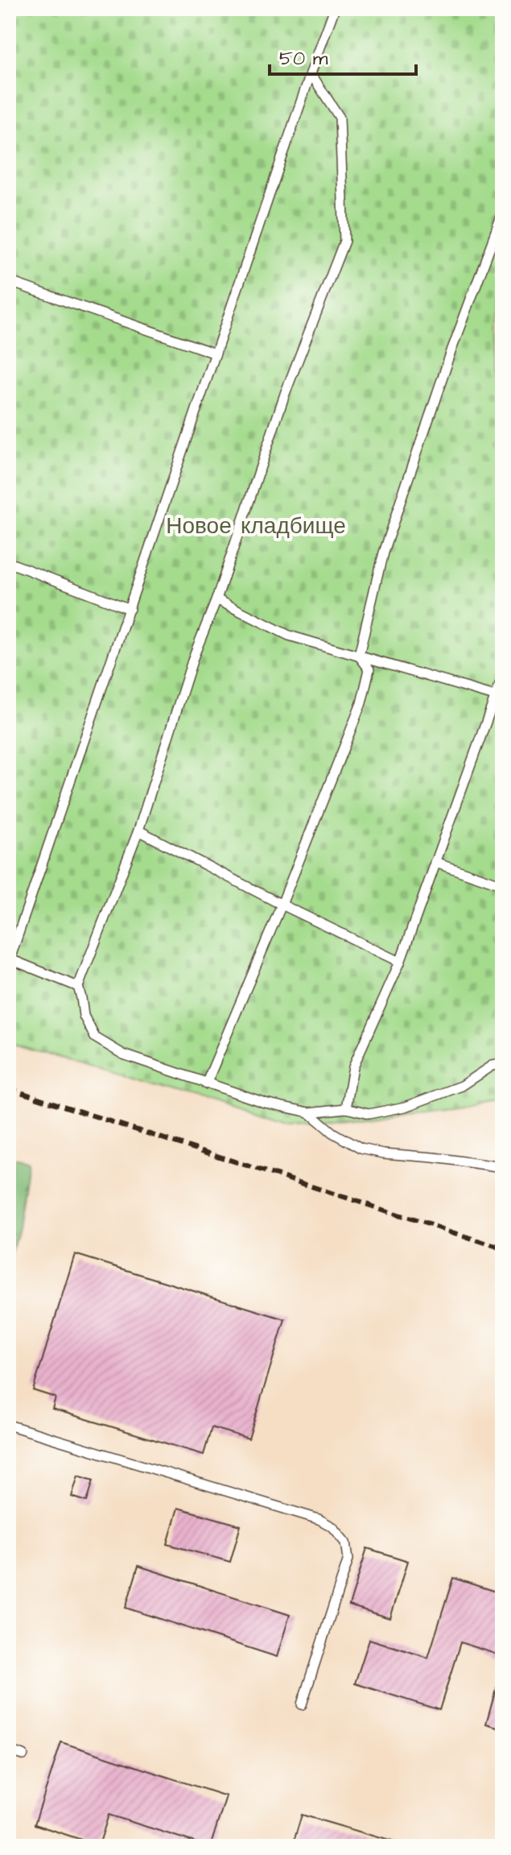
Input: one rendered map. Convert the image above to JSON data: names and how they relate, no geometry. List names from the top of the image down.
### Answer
{
  "parks": ["Новое кладбище"],
  "scale_bar": "50 m"
}
